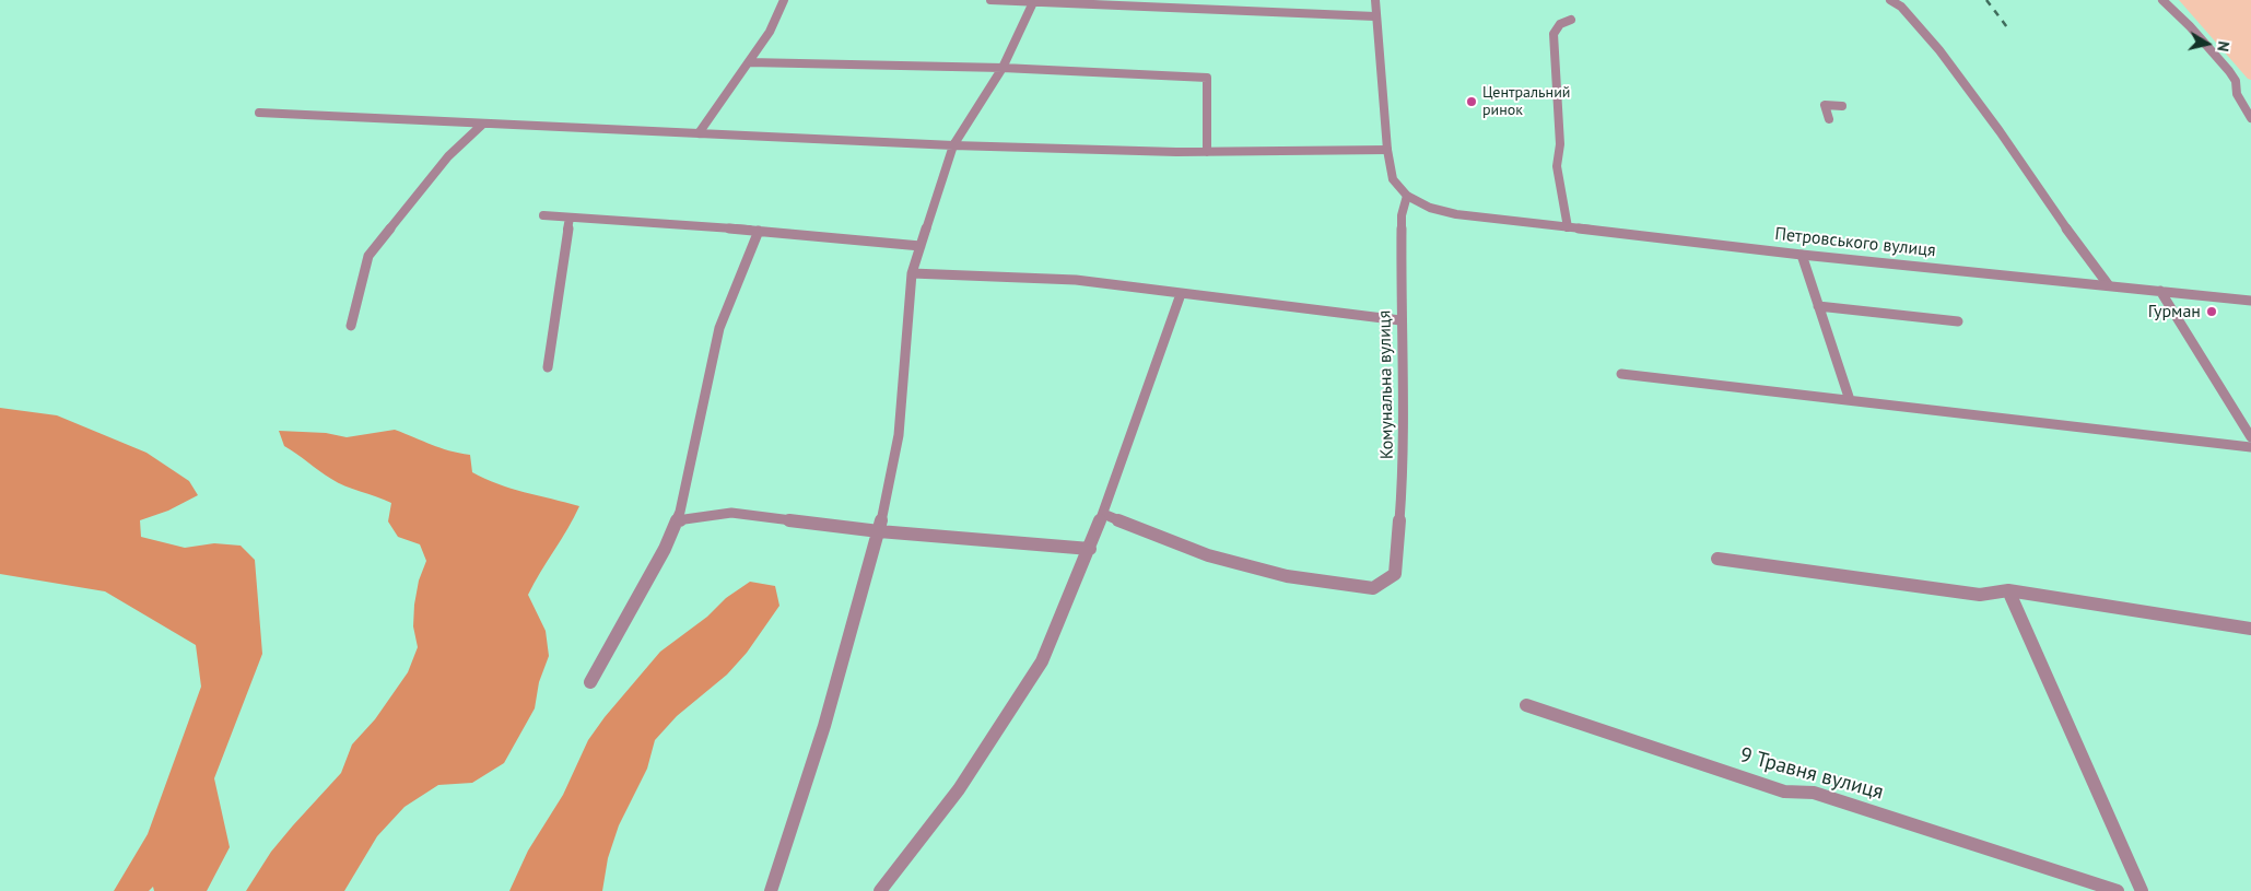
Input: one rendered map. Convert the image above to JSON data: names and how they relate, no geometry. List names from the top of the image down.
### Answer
{
  "streets": {
    "street": ["Петровського вулиця", "Комунальна вулиця", "9 Травня вулиця"]
  },
  "crossings": [
    ["Петровського вулиця", "Комунальна вулиця"]
  ],
  "places": ["Центральний ринок", "Гурман"],
  "north": "right"
}
